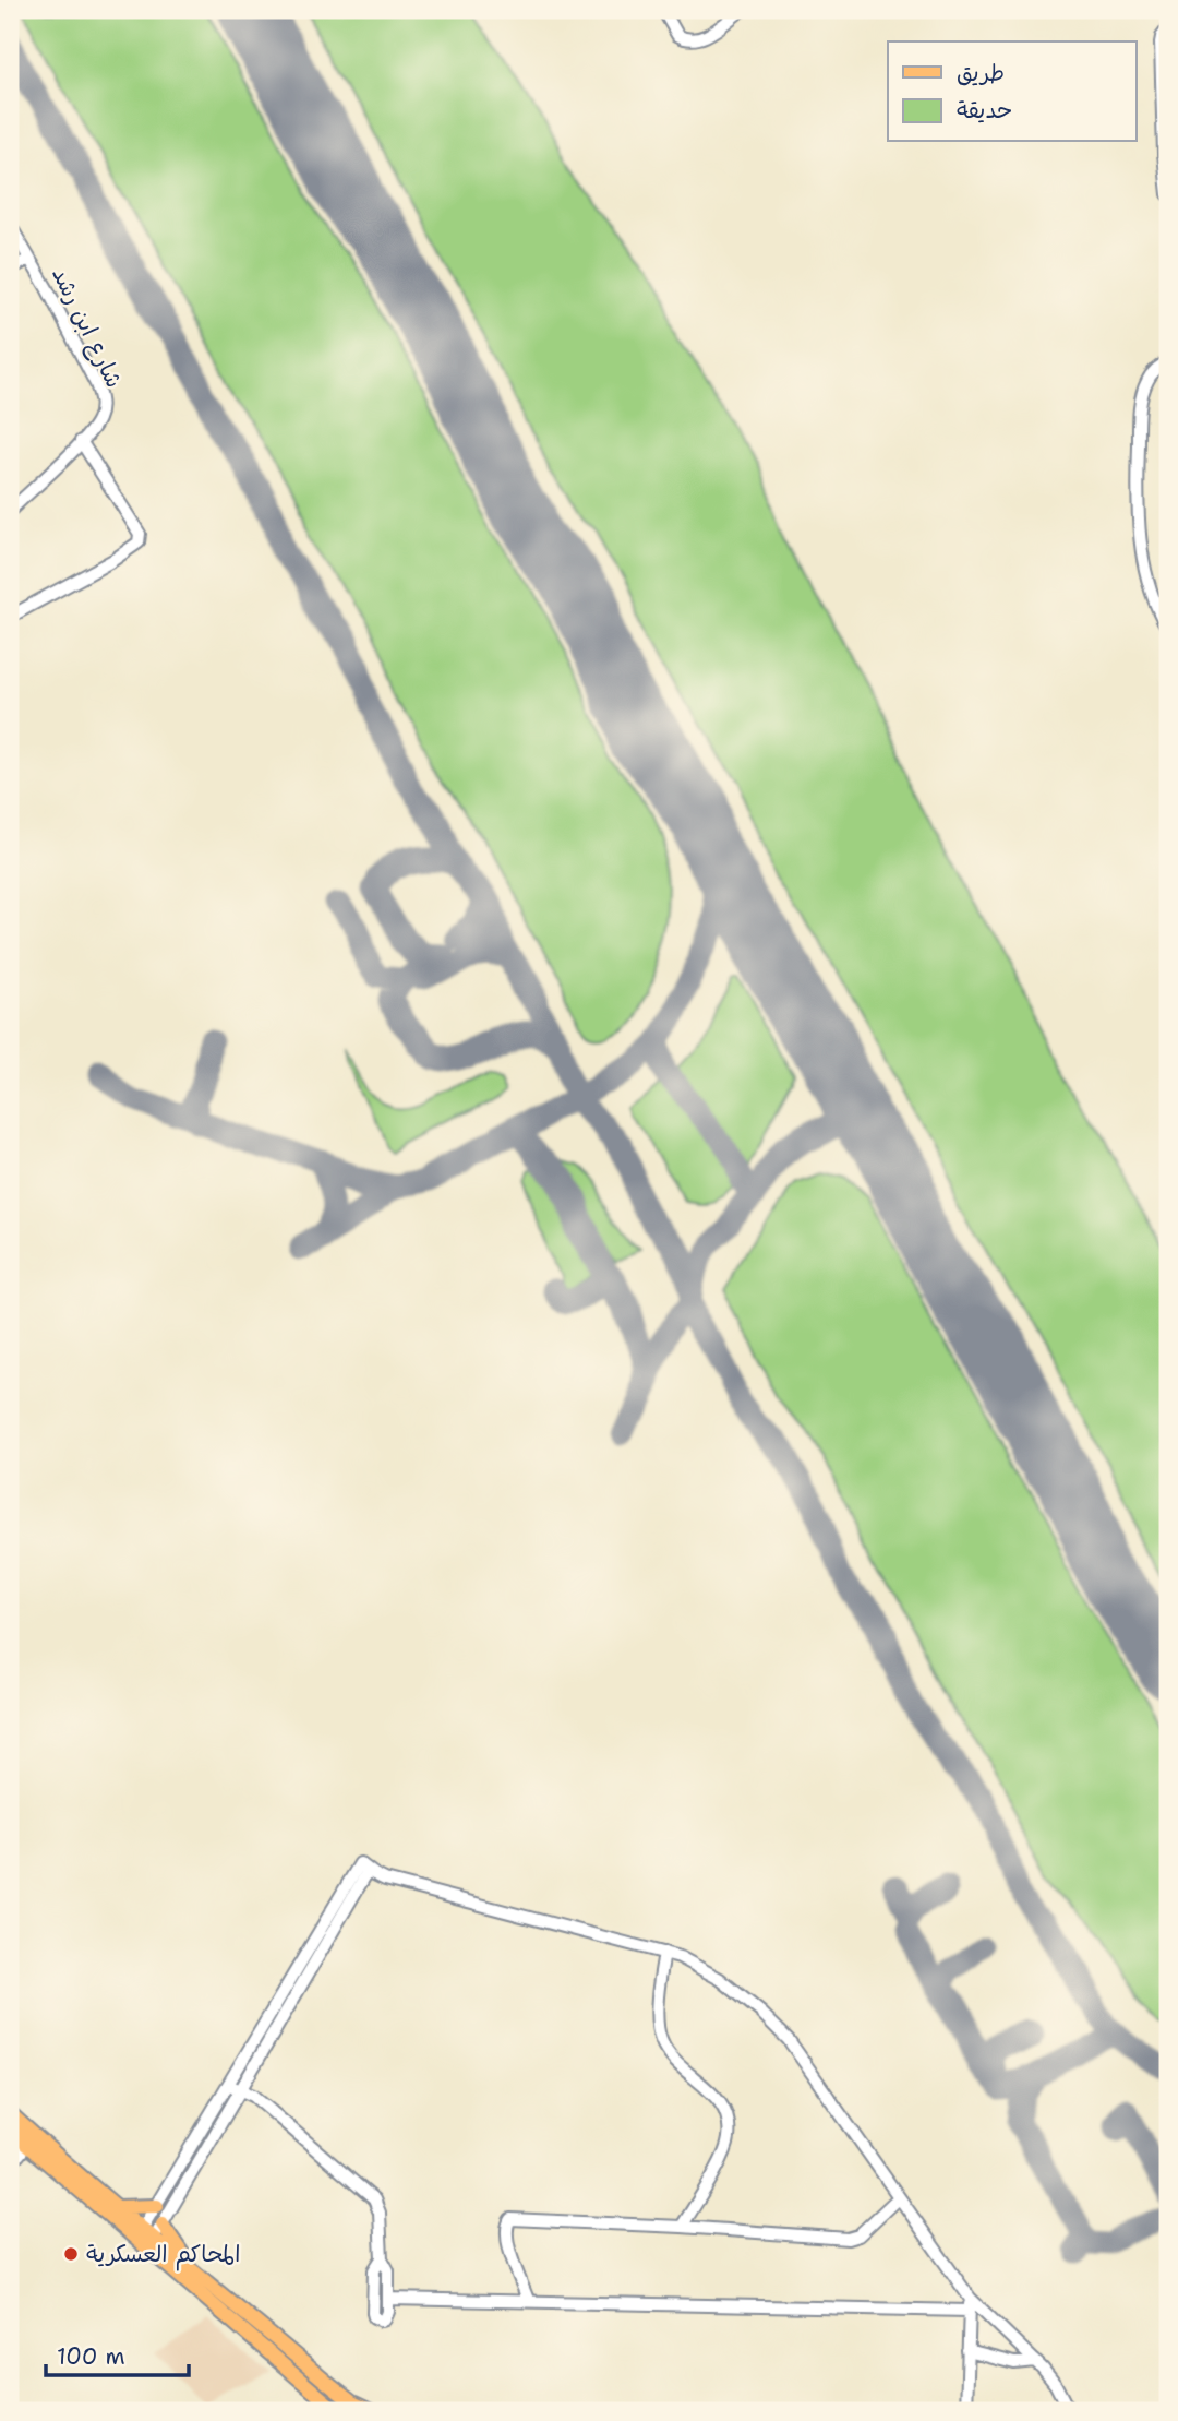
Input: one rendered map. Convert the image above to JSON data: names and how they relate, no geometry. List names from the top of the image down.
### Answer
{
  "streets": {
    "street": ["شارع ابن رشد"]
  },
  "places": ["المحاكم العسكرية"],
  "legend": ["طريق", "حديقة"],
  "scale_bar": "100 m"
}
